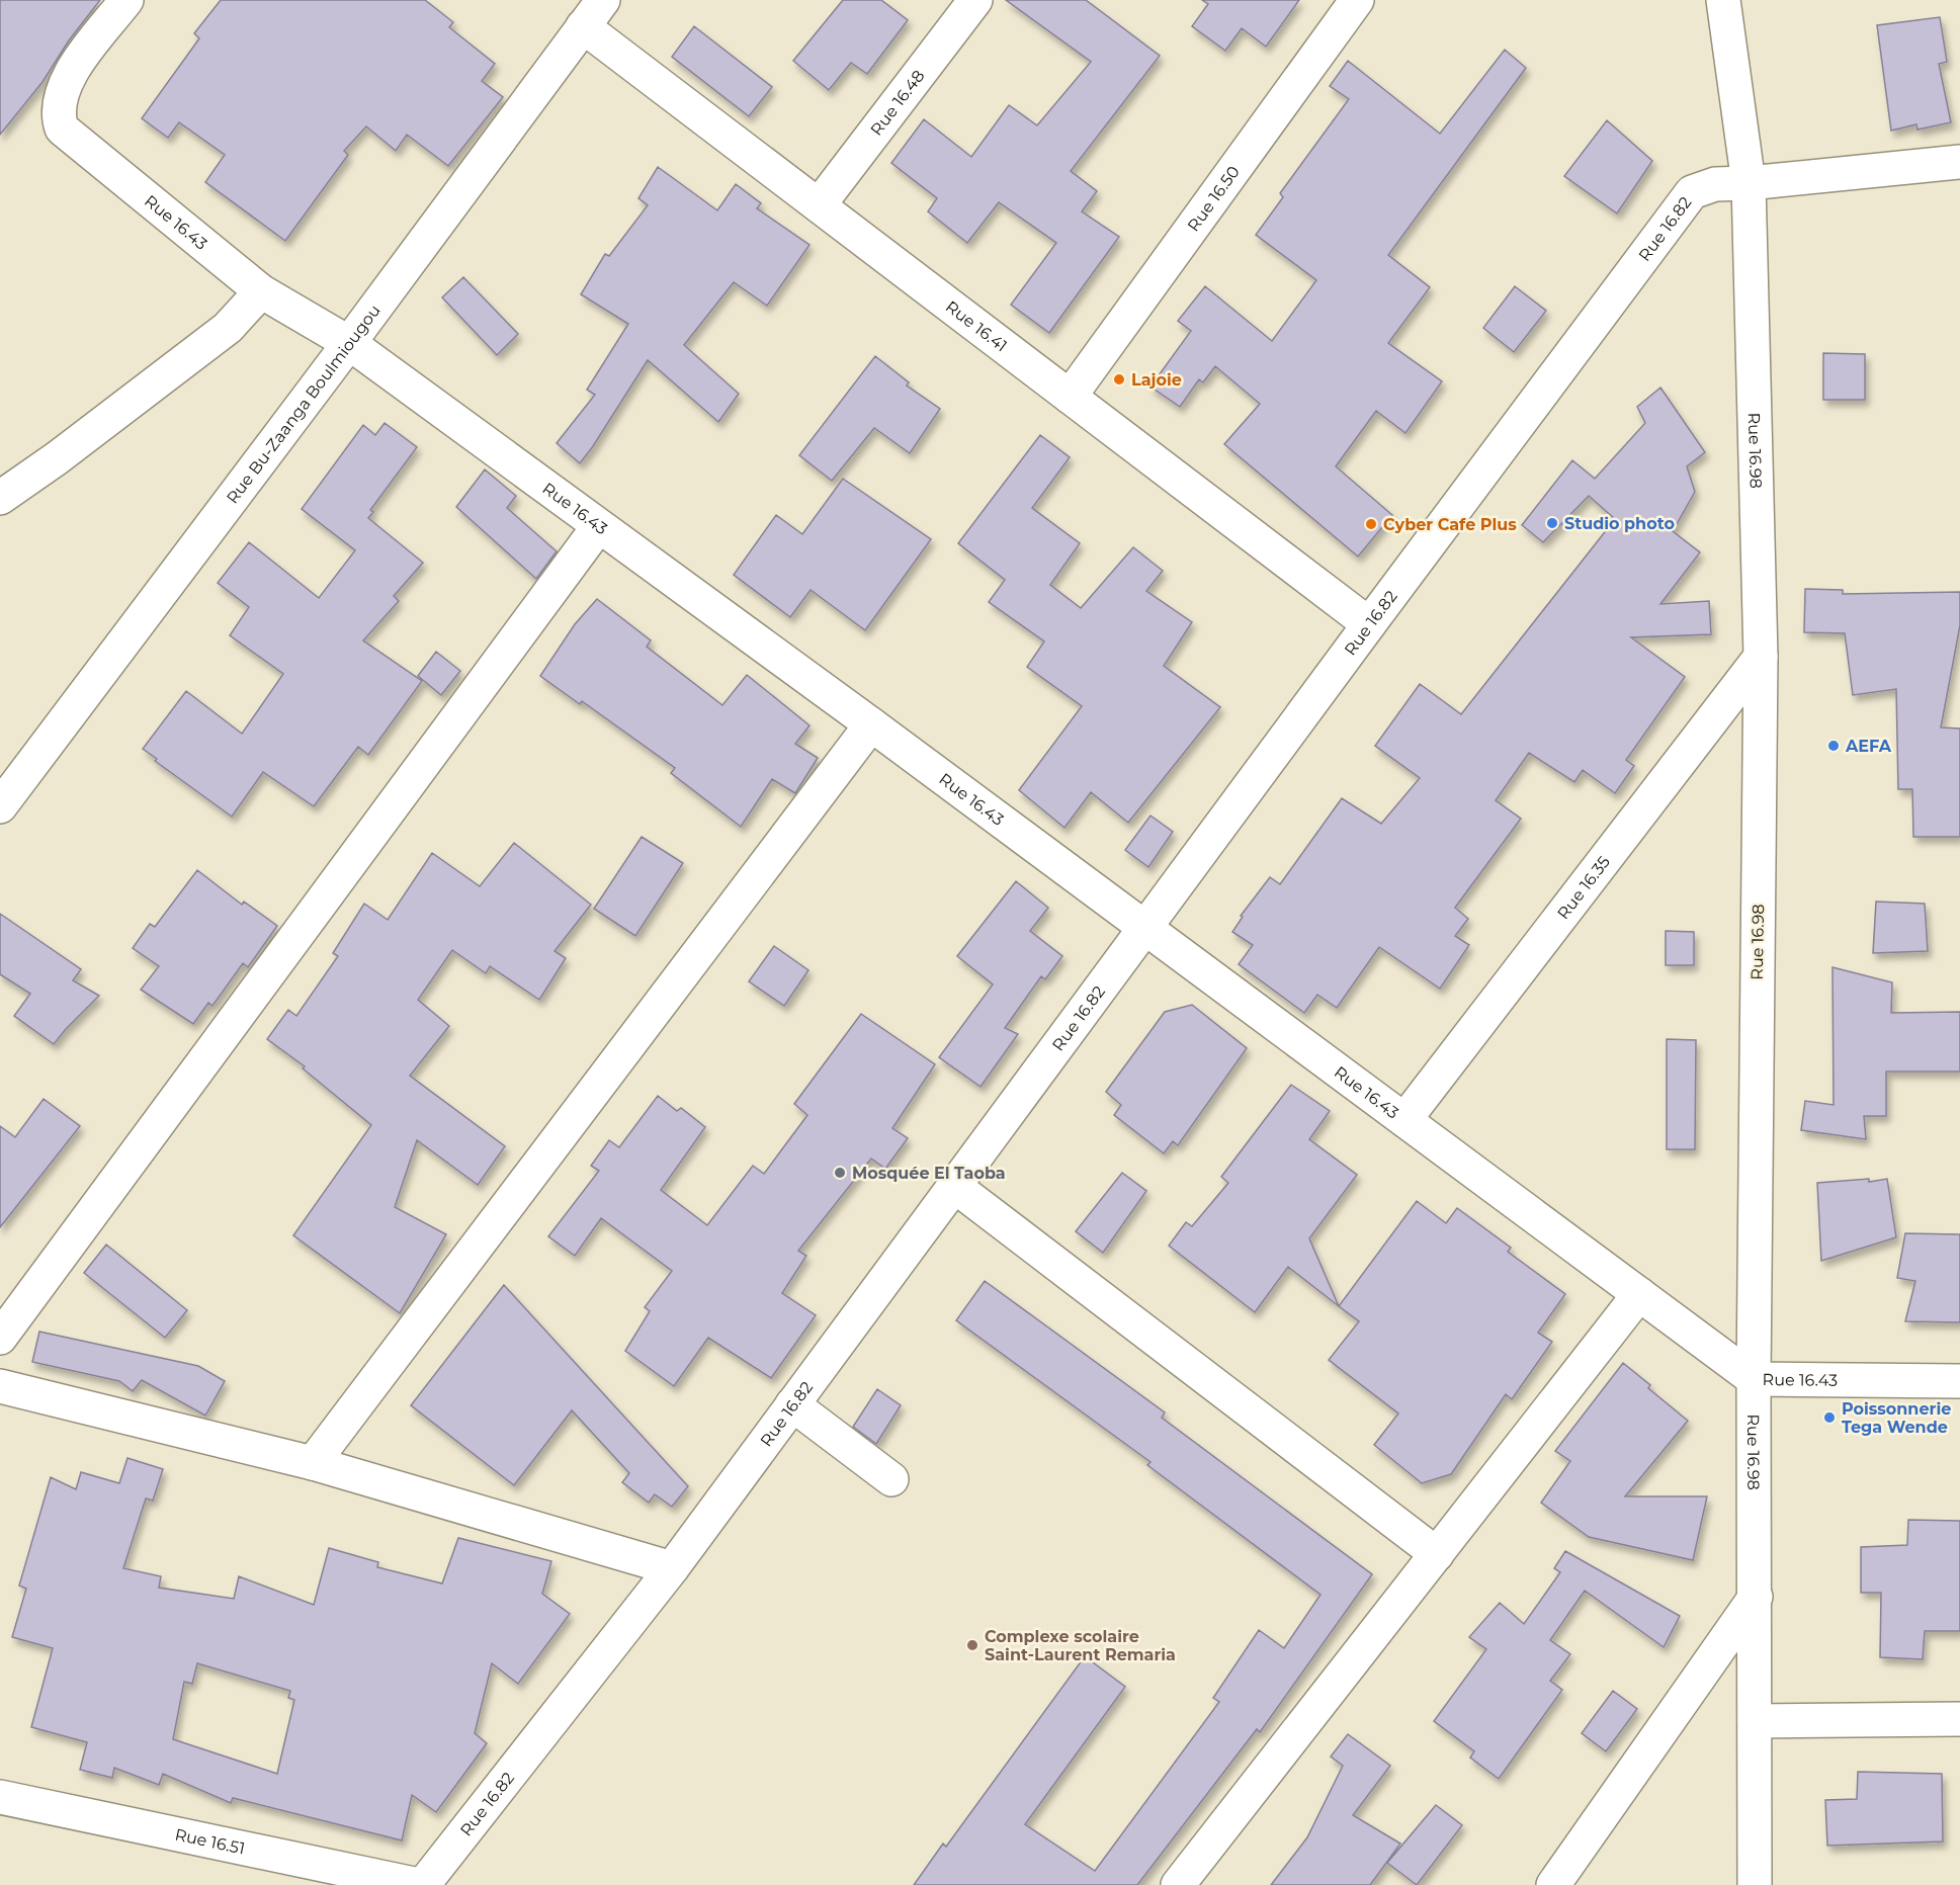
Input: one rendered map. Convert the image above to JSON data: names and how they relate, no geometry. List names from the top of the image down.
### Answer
{
  "streets": {
    "street": [
      "Rue 16.48",
      "Rue 16.50",
      "Rue 16.43",
      "Rue 16.82",
      "Rue 16.41",
      "Rue Bu-Zaanga Boulmiougou",
      "Rue 16.98",
      "Rue 16.35",
      "Rue 16.51"
    ]
  },
  "crossings": [
    ["Rue 16.48", "Rue 16.41"],
    ["Rue 16.50", "Rue 16.41"],
    ["Rue 16.43", "Rue 16.82"],
    ["Rue 16.43", "Rue Bu-Zaanga Boulmiougou"],
    ["Rue 16.43", "Rue 16.98"],
    ["Rue 16.43", "Rue 16.35"],
    ["Rue 16.82", "Rue 16.41"],
    ["Rue 16.82", "Rue 16.98"],
    ["Rue 16.82", "Rue 16.51"],
    ["Rue 16.41", "Rue Bu-Zaanga Boulmiougou"],
    ["Rue 16.98", "Rue 16.35"]
  ],
  "places": [
    "Lajoie",
    "Studio photo",
    "Cyber Cafe Plus",
    "AEFA",
    "Mosquée El Taoba",
    "Poissonnerie Tega Wende",
    "Complexe scolaire Saint-Laurent Remaria"
  ]
}
